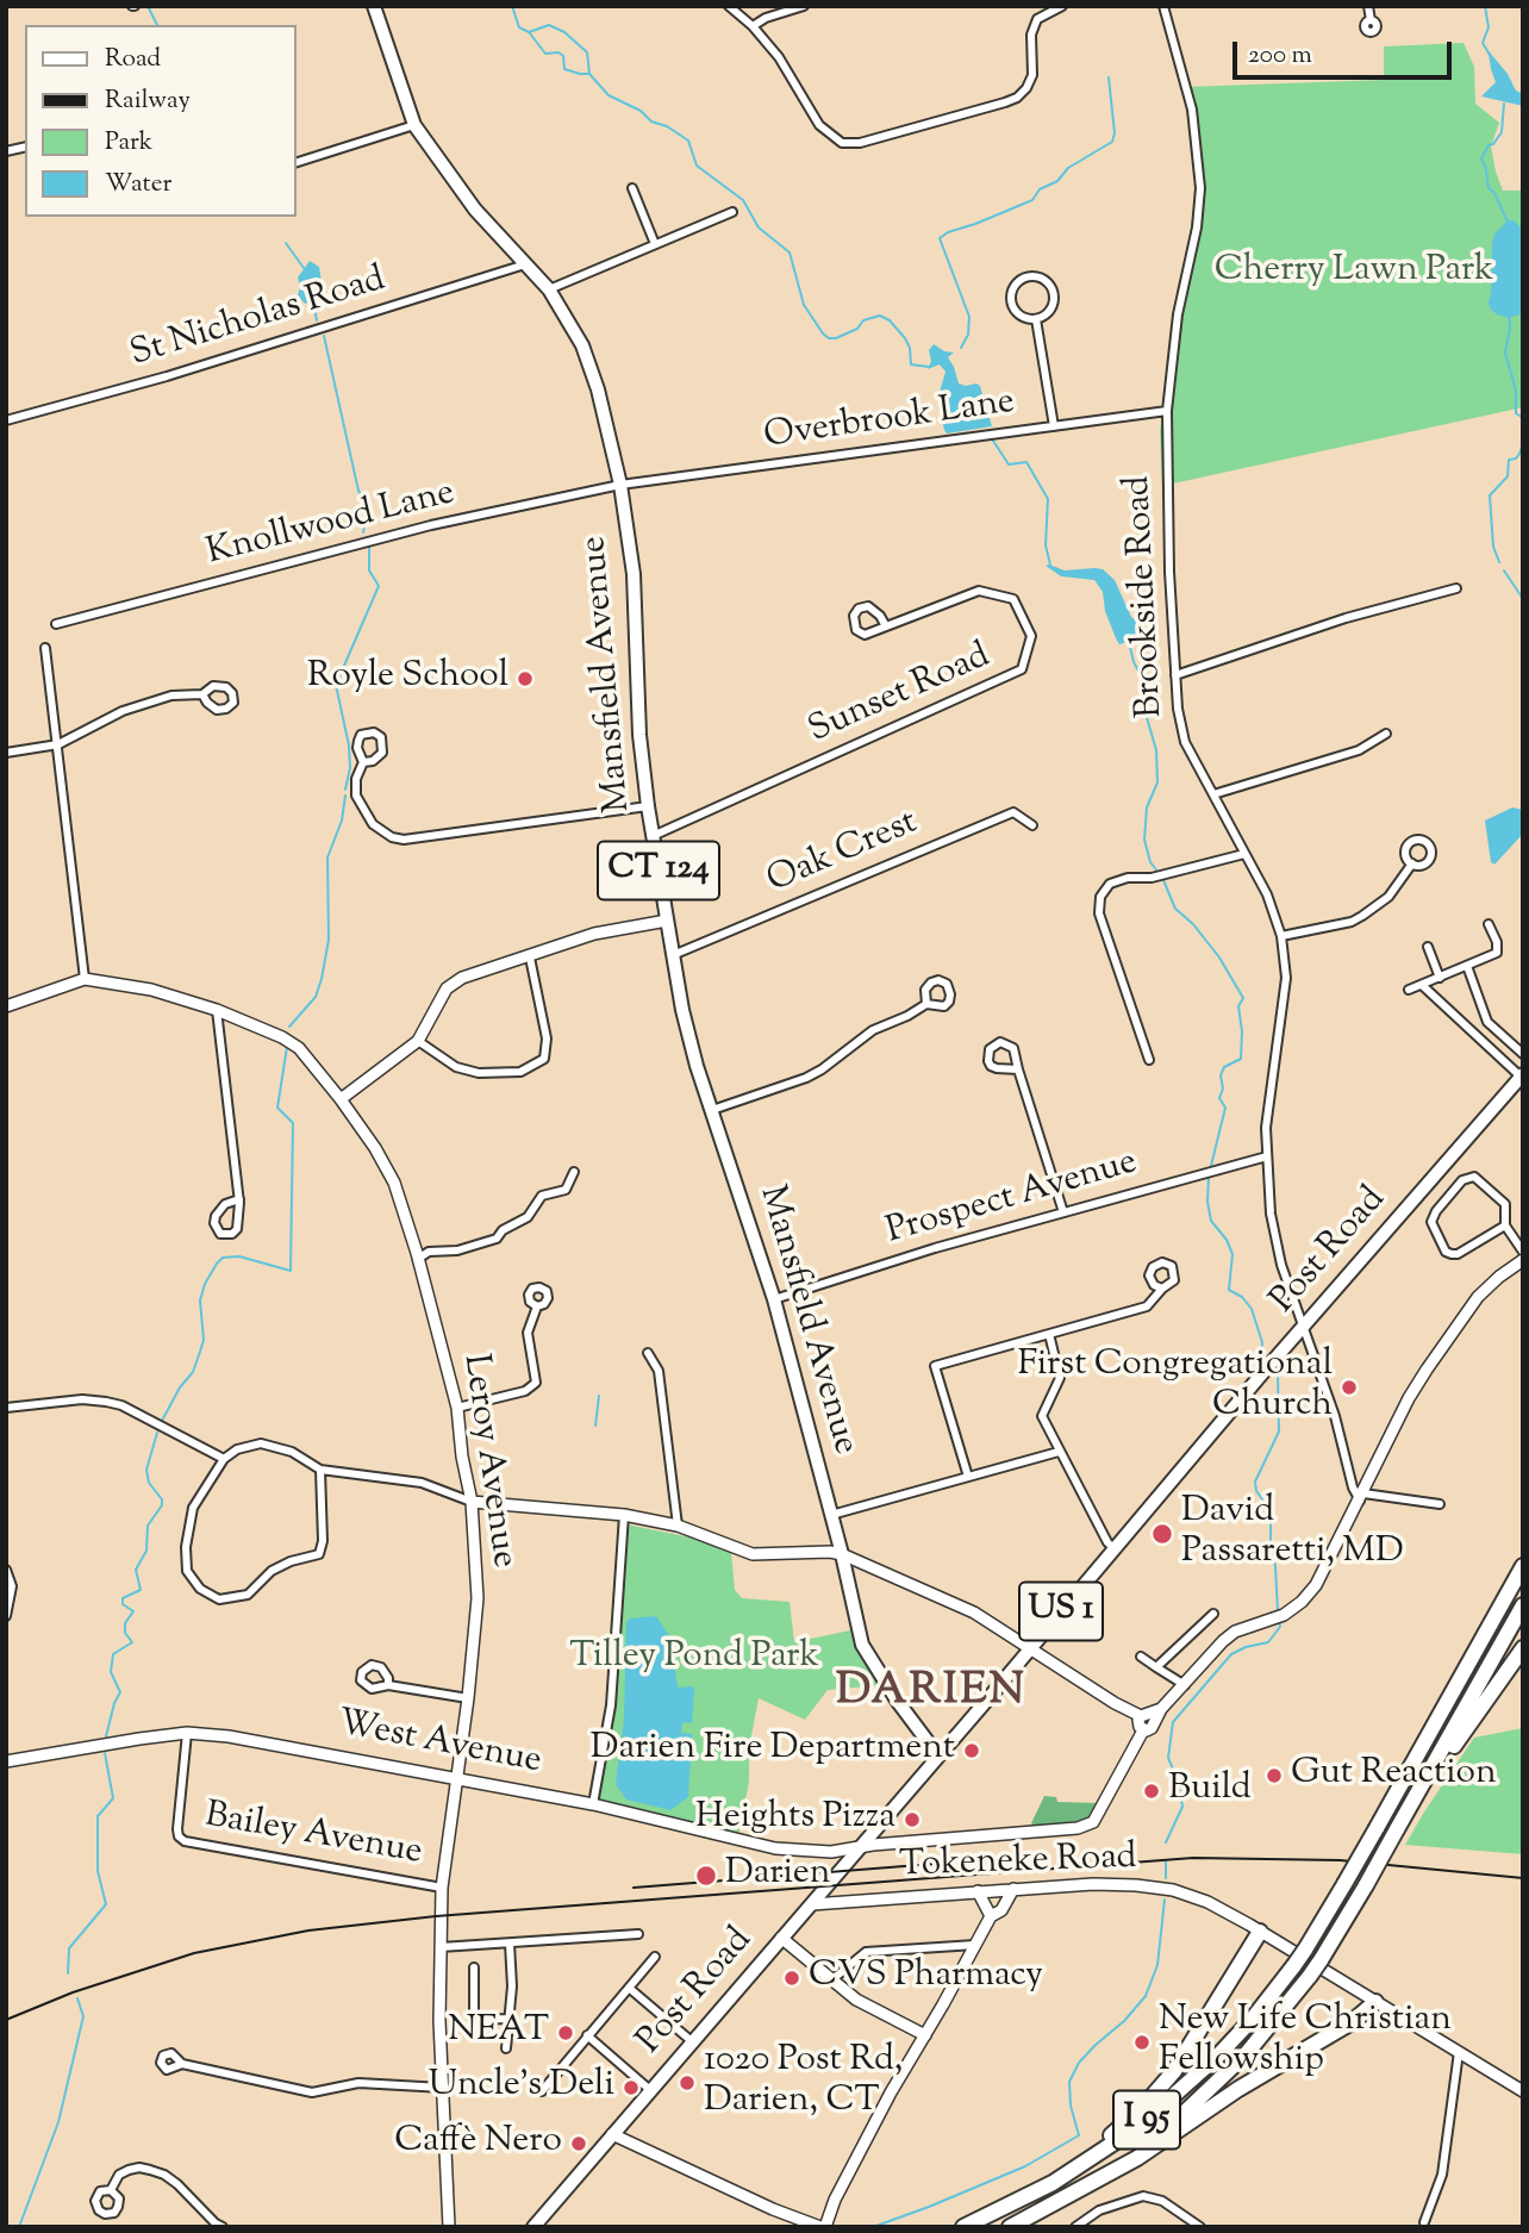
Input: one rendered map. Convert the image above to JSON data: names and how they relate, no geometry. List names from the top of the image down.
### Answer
{
  "streets": {
    "highway": ["I 95"],
    "main road": [
      "Mansfield Avenue",
      "CT 124",
      "Post Road",
      "US 1"
    ],
    "street": [
      "St Nicholas Road",
      "Overbrook Lane",
      "Knollwood Lane",
      "Brookside Road",
      "Sunset Road",
      "Oak Crest",
      "Prospect Avenue",
      "Leroy Avenue",
      "West Avenue",
      "Bailey Avenue",
      "Tokeneke Road"
    ]
  },
  "crossings": [
    ["St Nicholas Road", "Mansfield Avenue"],
    ["Overbrook Lane", "Knollwood Lane"],
    ["Overbrook Lane", "Brookside Road"],
    ["Overbrook Lane", "Mansfield Avenue"],
    ["Knollwood Lane", "Mansfield Avenue"],
    ["Brookside Road", "Prospect Avenue"],
    ["Brookside Road", "Post Road"],
    ["Mansfield Avenue", "Sunset Road"],
    ["Mansfield Avenue", "Oak Crest"],
    ["Mansfield Avenue", "Prospect Avenue"],
    ["Mansfield Avenue", "Post Road"],
    ["Post Road", "West Avenue"],
    ["Post Road", "Tokeneke Road"],
    ["Leroy Avenue", "West Avenue"],
    ["Leroy Avenue", "Bailey Avenue"],
    ["West Avenue", "Bailey Avenue"]
  ],
  "districts": ["DARIEN"],
  "parks": ["Cherry Lawn Park", "Tilley Pond Park"],
  "places": [
    "Royle School",
    "First Congregational Church",
    "David Passaretti, MD",
    "Darien Fire Department",
    "Gut Reaction",
    "Build",
    "Heights Pizza",
    "Darien",
    "CVS Pharmacy",
    "NEAT",
    "New Life Christian Fellowship",
    "1020 Post Rd, Darien, CT",
    "Uncle’s Deli",
    "Caffè Nero"
  ],
  "legend": [
    "Road",
    "Railway",
    "Park",
    "Water"
  ],
  "scale_bar": "200 m"
}
